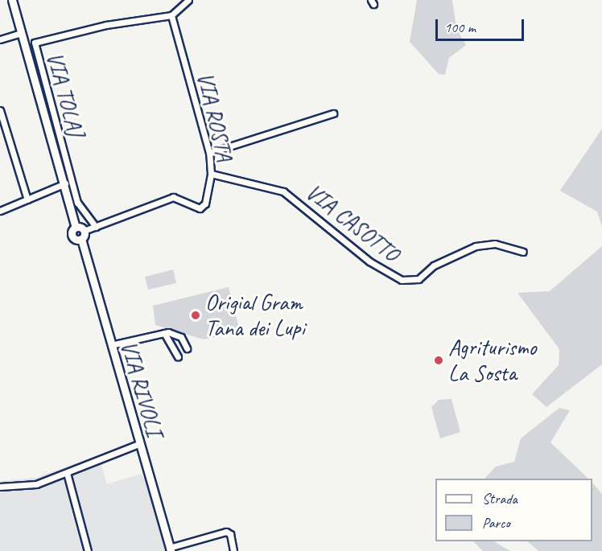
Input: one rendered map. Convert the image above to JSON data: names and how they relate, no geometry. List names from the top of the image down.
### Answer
{
  "streets": {
    "street": [
      "VIA TOLAJ",
      "VIA ROSTA",
      "VIA CASOTTO",
      "VIA RIVOLI"
    ]
  },
  "crossings": [
    ["VIA TOLAJ", "VIA ROSTA"],
    ["VIA ROSTA", "VIA CASOTTO"],
    ["VIA ROSTA", "VIA RIVOLI"]
  ],
  "places": ["Origial Gram Tana dei Lupi", "Agriturismo La Sosta"],
  "legend": ["Strada", "Parco"],
  "scale_bar": "100 m"
}
